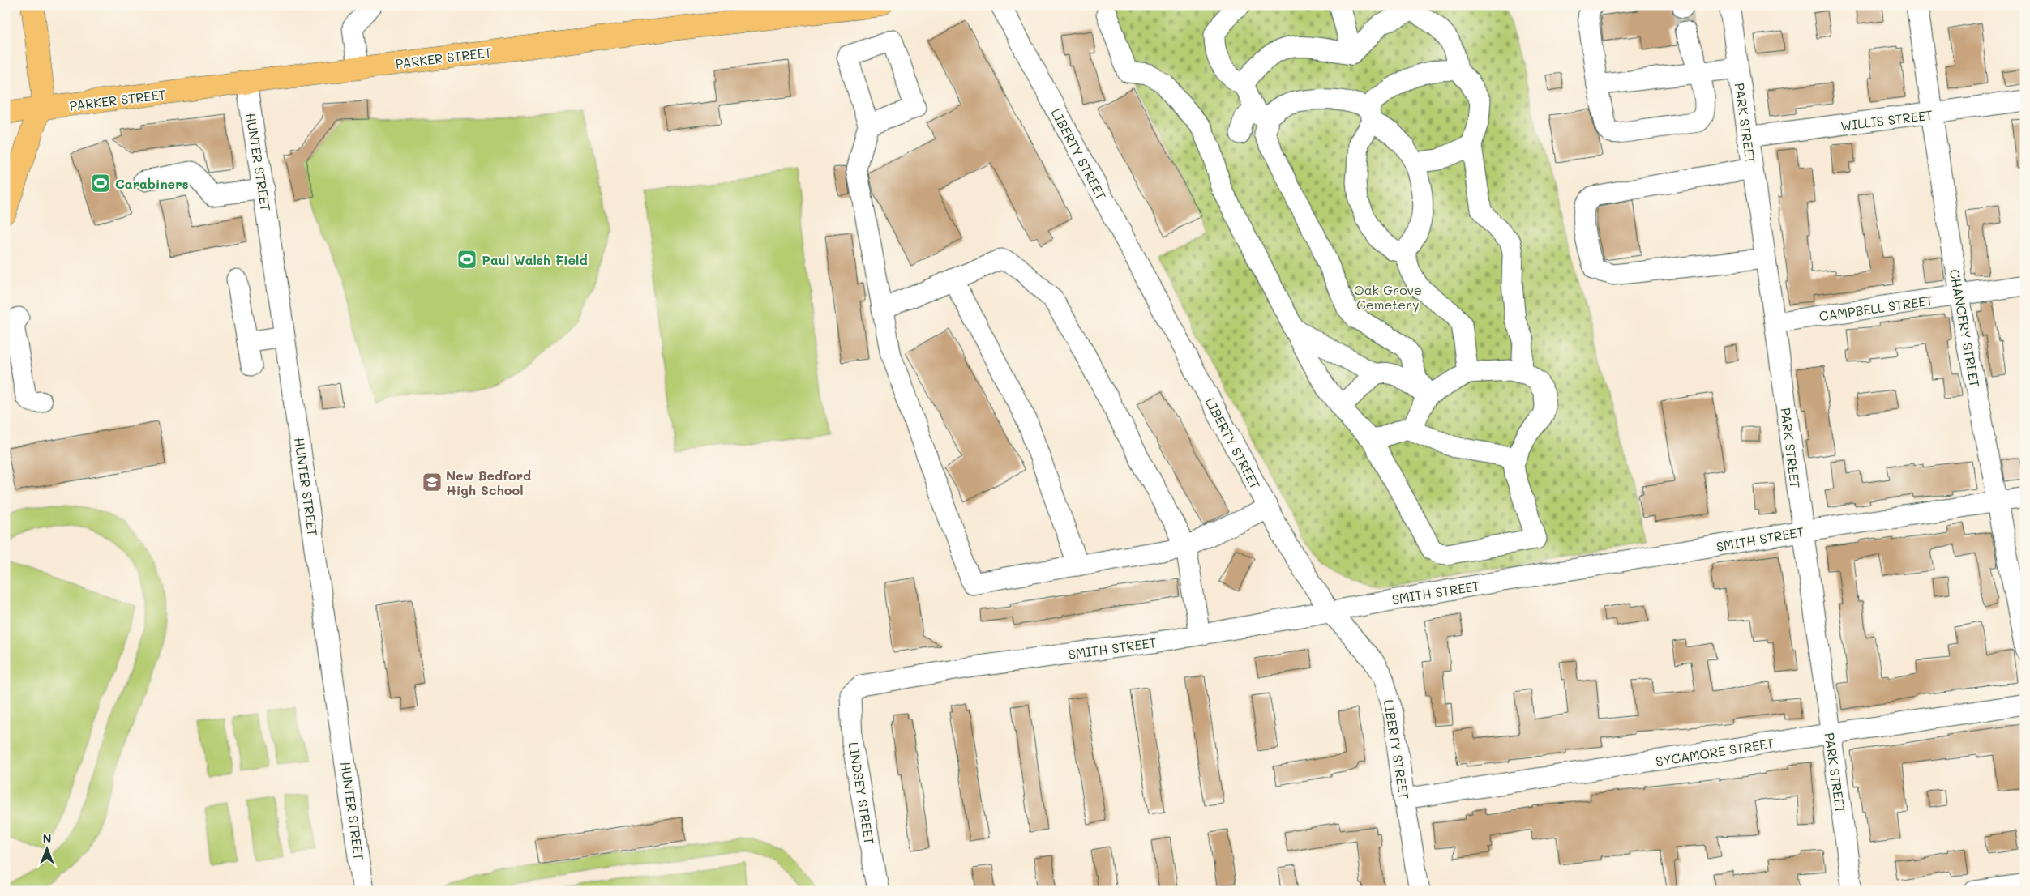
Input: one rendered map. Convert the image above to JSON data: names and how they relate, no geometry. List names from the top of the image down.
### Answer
{
  "streets": {
    "main road": ["PARKER STREET"],
    "street": [
      "WILLIS STREET",
      "PARK STREET",
      "LIBERTY STREET",
      "HUNTER STREET",
      "CAMPBELL STREET",
      "CHANCERY STREET",
      "SMITH STREET",
      "SYCAMORE STREET",
      "LINDSEY STREET"
    ]
  },
  "crossings": [
    ["PARKER STREET", "HUNTER STREET"],
    ["WILLIS STREET", "PARK STREET"],
    ["WILLIS STREET", "CHANCERY STREET"],
    ["PARK STREET", "CAMPBELL STREET"],
    ["PARK STREET", "SMITH STREET"],
    ["PARK STREET", "SYCAMORE STREET"],
    ["LIBERTY STREET", "SMITH STREET"],
    ["LIBERTY STREET", "SYCAMORE STREET"],
    ["CAMPBELL STREET", "CHANCERY STREET"],
    ["CHANCERY STREET", "SMITH STREET"],
    ["SMITH STREET", "LINDSEY STREET"]
  ],
  "parks": ["Oak Grove Cemetery"],
  "places": {
    "sports": ["Carabiners", "Paul Walsh Field"],
    "school or university": ["New Bedford High School"]
  },
  "north": "top"
}
